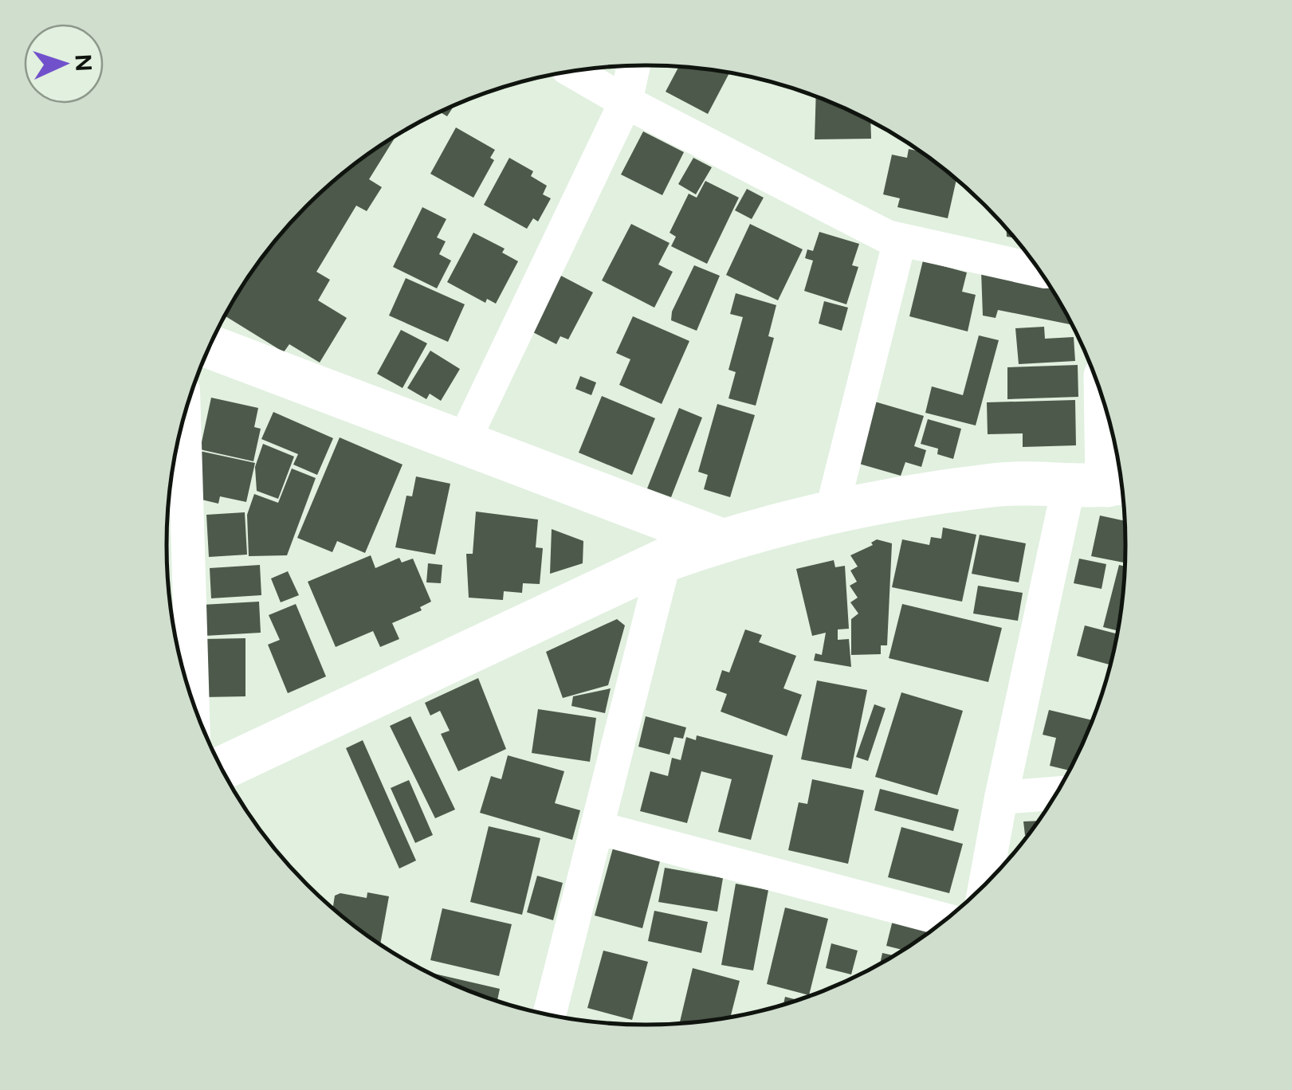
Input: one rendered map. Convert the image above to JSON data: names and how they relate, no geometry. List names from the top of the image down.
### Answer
{
  "north": "right"
}
